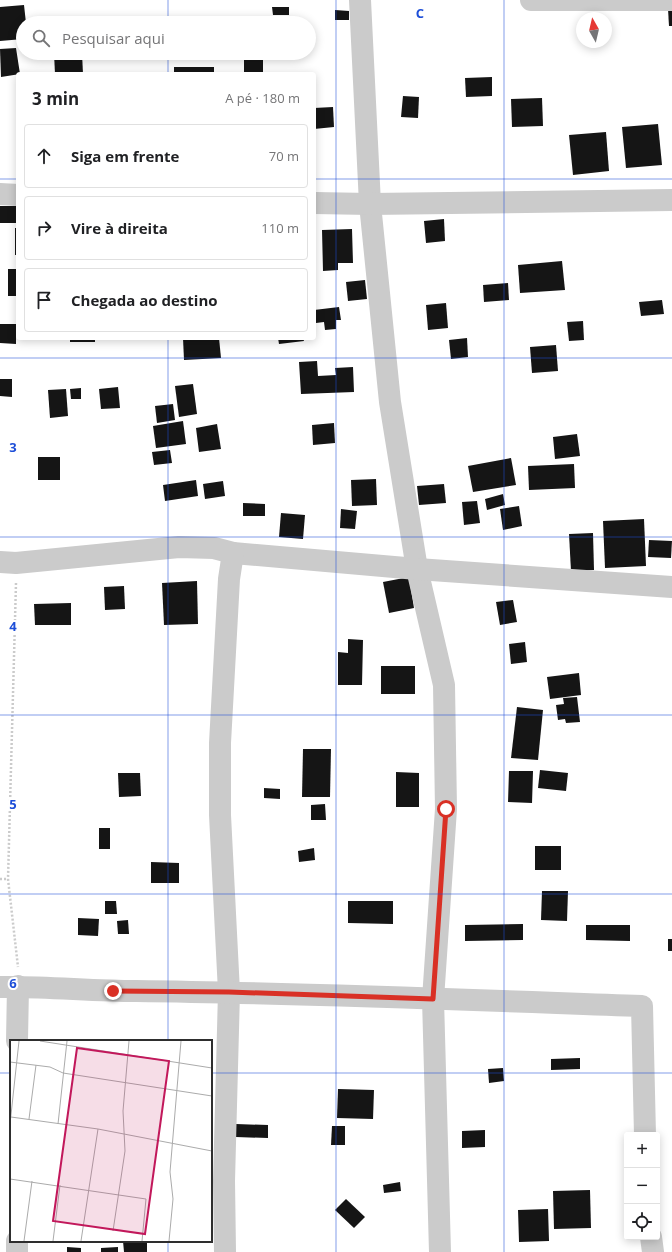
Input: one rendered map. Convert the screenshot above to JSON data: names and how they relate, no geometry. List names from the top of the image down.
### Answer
{
  "north": "top",
  "page": {
    "search": "Pesquisar aqui",
    "heading": ["3 min", "A pé · 180 m"],
    "list": [
      ["Siga em frente", "70 m"],
      ["Vire à direita", "110 m"],
      "Chegada ao destino"
    ],
    "map_buttons": ["+", "−"]
  },
  "grid": {
    "columns": ["C"],
    "rows": [
      "3",
      "4",
      "5",
      "6"
    ]
  }
}
